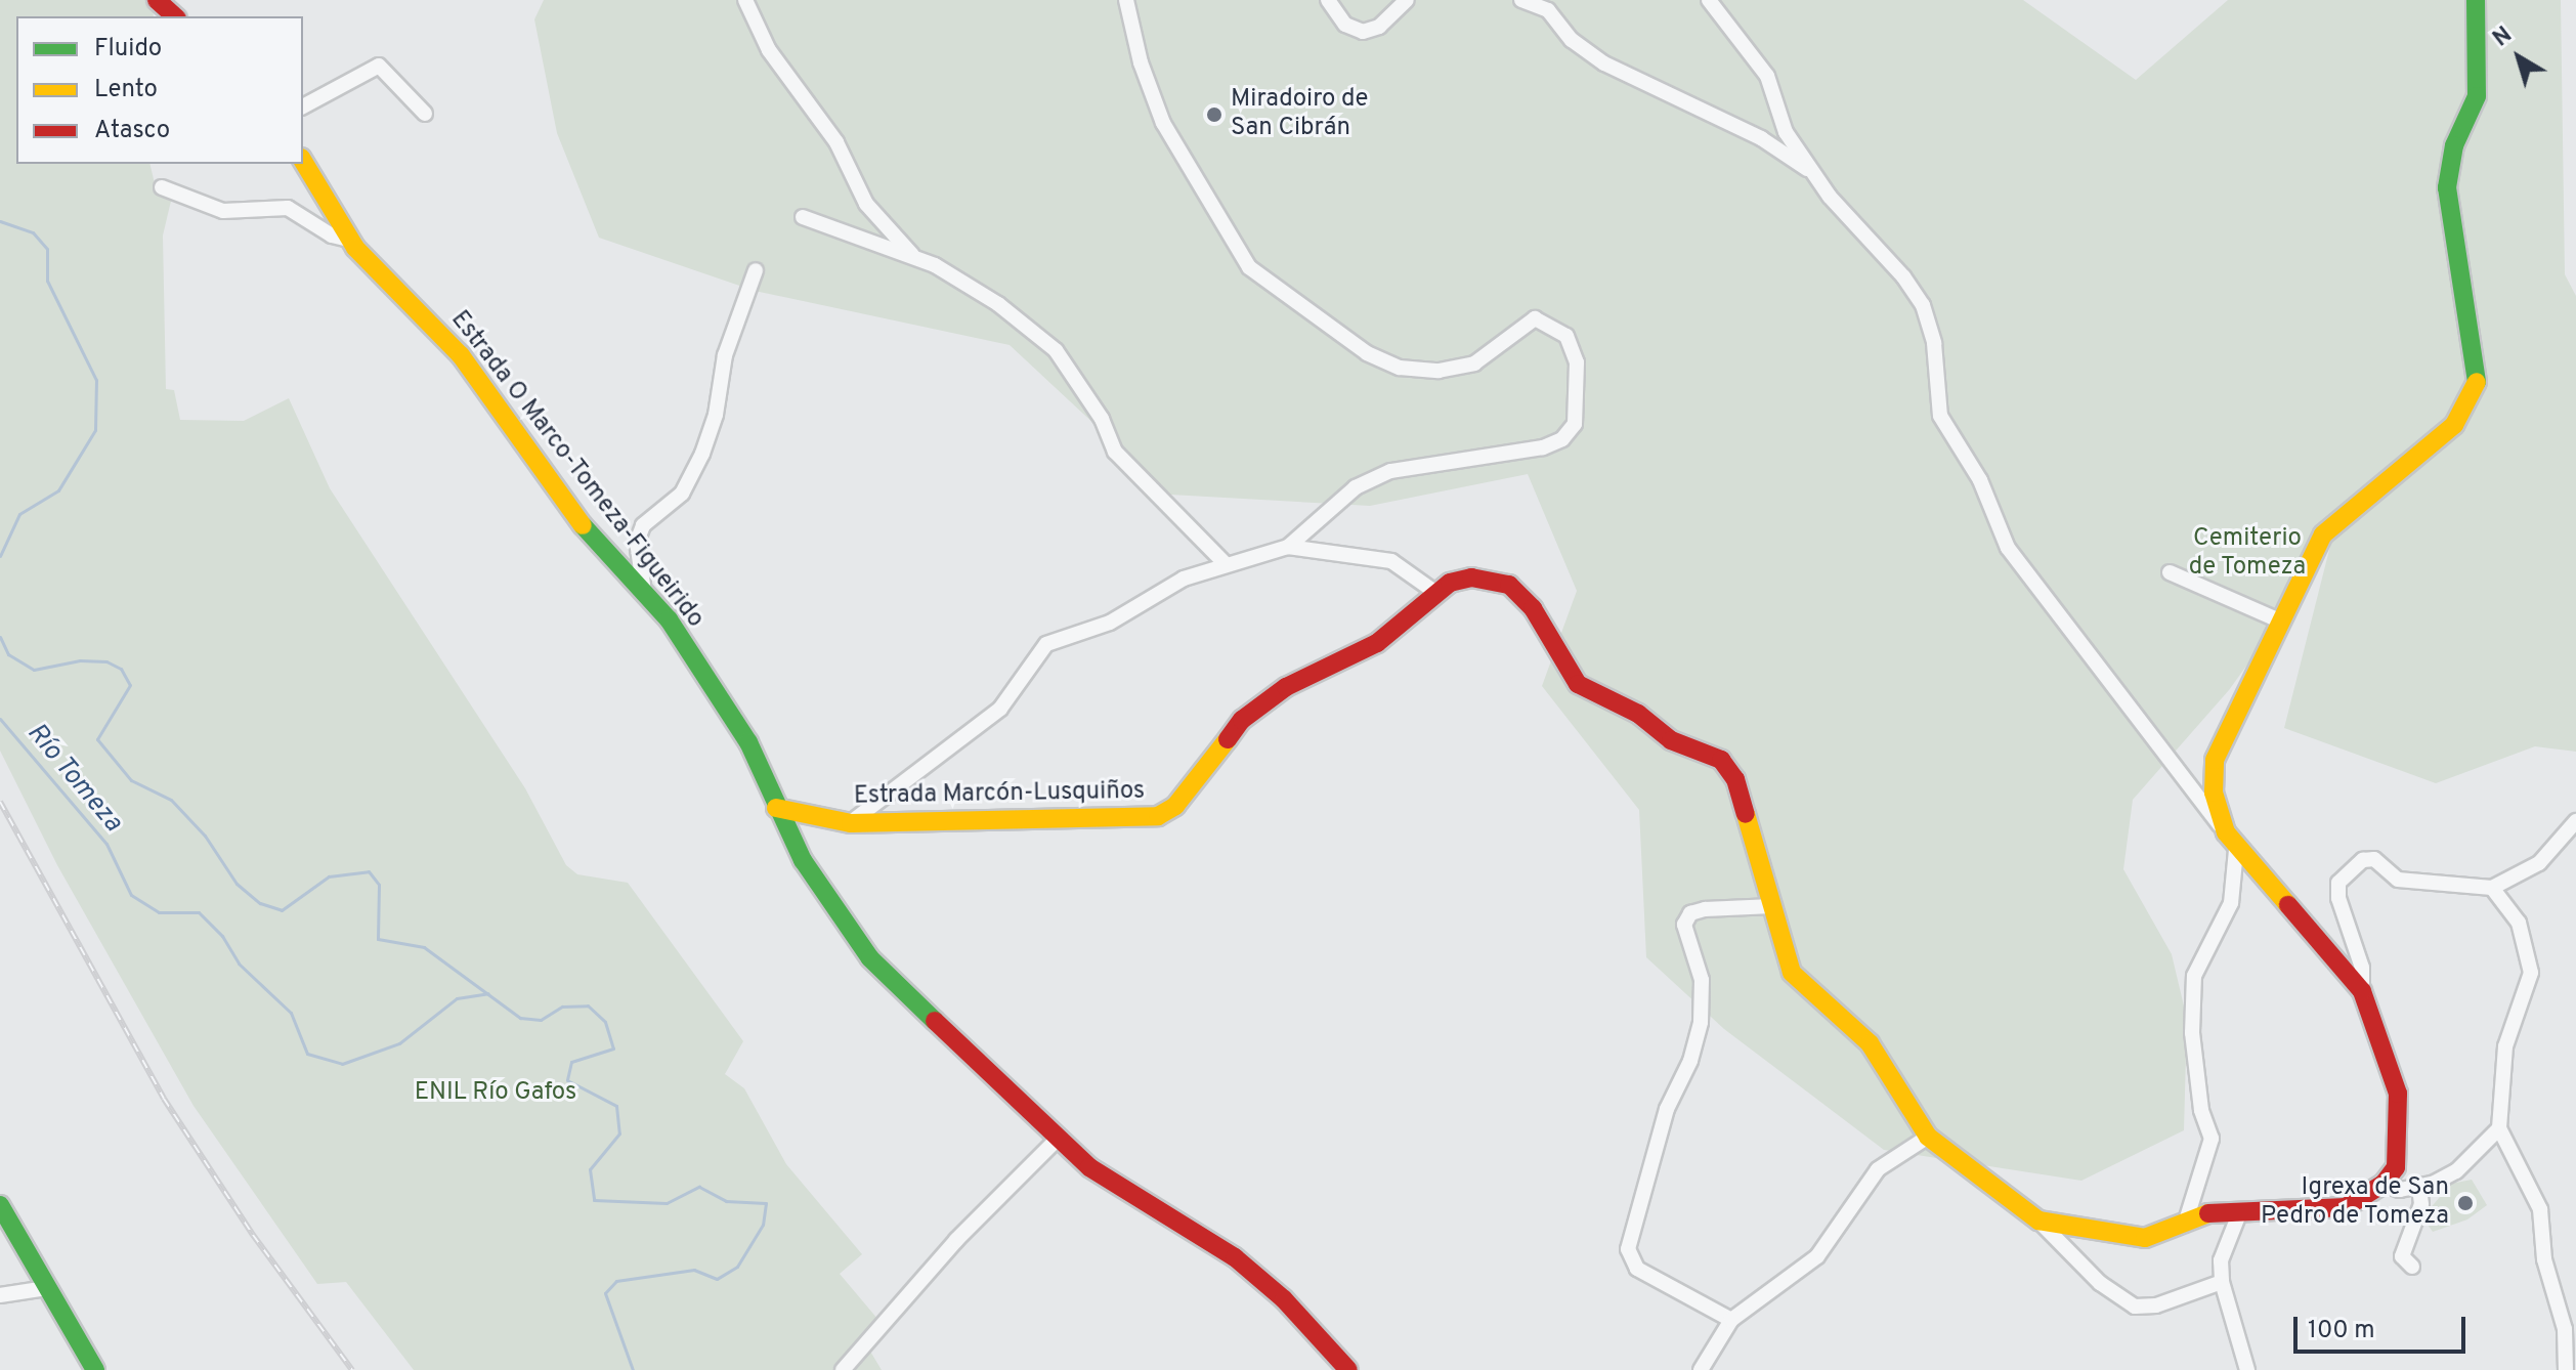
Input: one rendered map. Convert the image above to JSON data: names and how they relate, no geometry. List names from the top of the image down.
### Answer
{
  "streets": {
    "main road": ["Estrada O Marco-Tomeza-Figueirido", "Estrada Marcón-Lusquiños"]
  },
  "crossings": [
    ["Estrada O Marco-Tomeza-Figueirido", "Estrada Marcón-Lusquiños"]
  ],
  "water": ["Río Tomeza"],
  "parks": ["Cemiterio de Tomeza", "ENIL Río Gafos"],
  "places": ["Miradoiro de San Cibrán", "Igrexa de San Pedro de Tomeza"],
  "legend": ["Fluido", "Lento", "Atasco"],
  "scale_bar": "100 m",
  "north": "top left"
}
